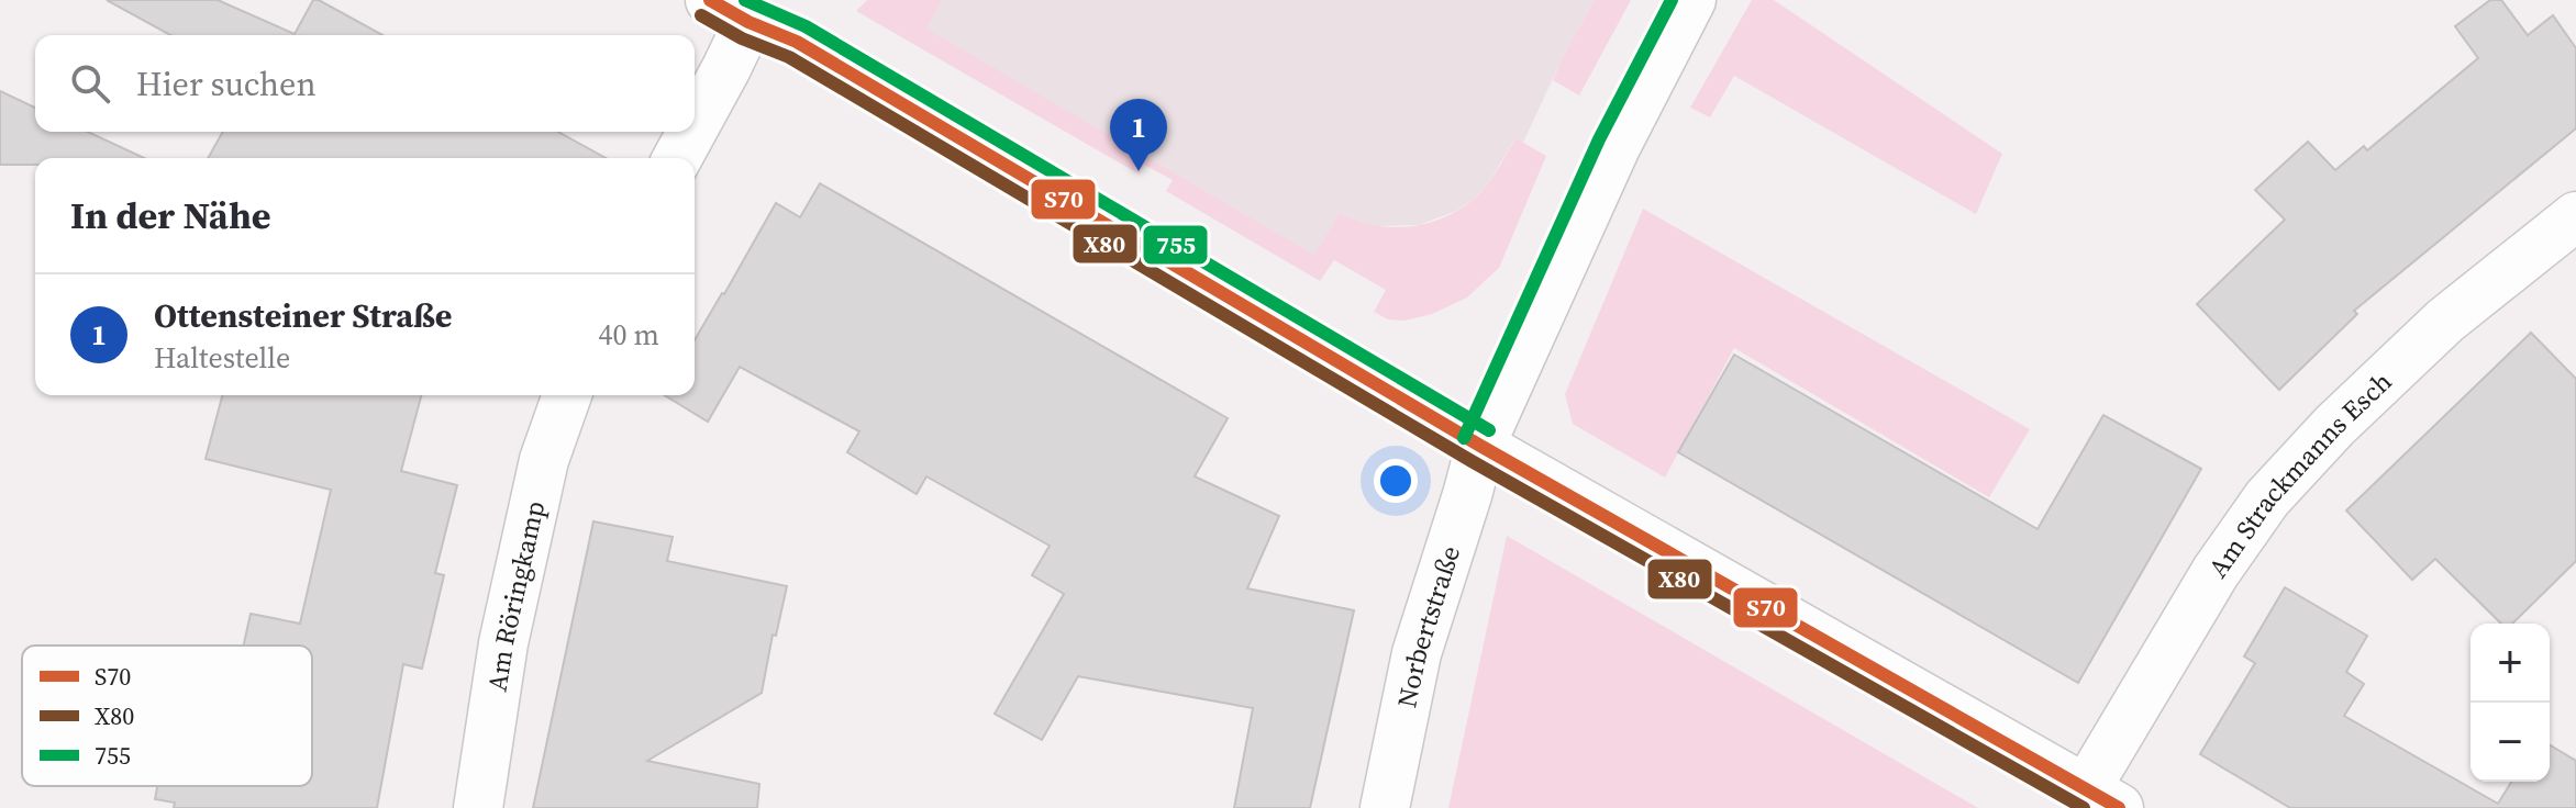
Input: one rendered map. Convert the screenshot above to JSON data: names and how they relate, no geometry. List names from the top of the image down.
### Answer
{
  "streets": {
    "street": ["Am Strackmanns Esch", "Am Röringkamp", "Norbertstraße"]
  },
  "lines": ["transit line S70", "transit line 755", "transit line X80"],
  "legend": ["S70", "X80", "755"],
  "page": {
    "search": "Hier suchen",
    "pins": "1",
    "heading": "In der Nähe",
    "list": [
      {
        "mark": "1",
        "name": "Ottensteiner Straße",
        "note": "Haltestelle",
        "value": "40 m"
      }
    ],
    "map_buttons": ["+", "−"]
  }
}
